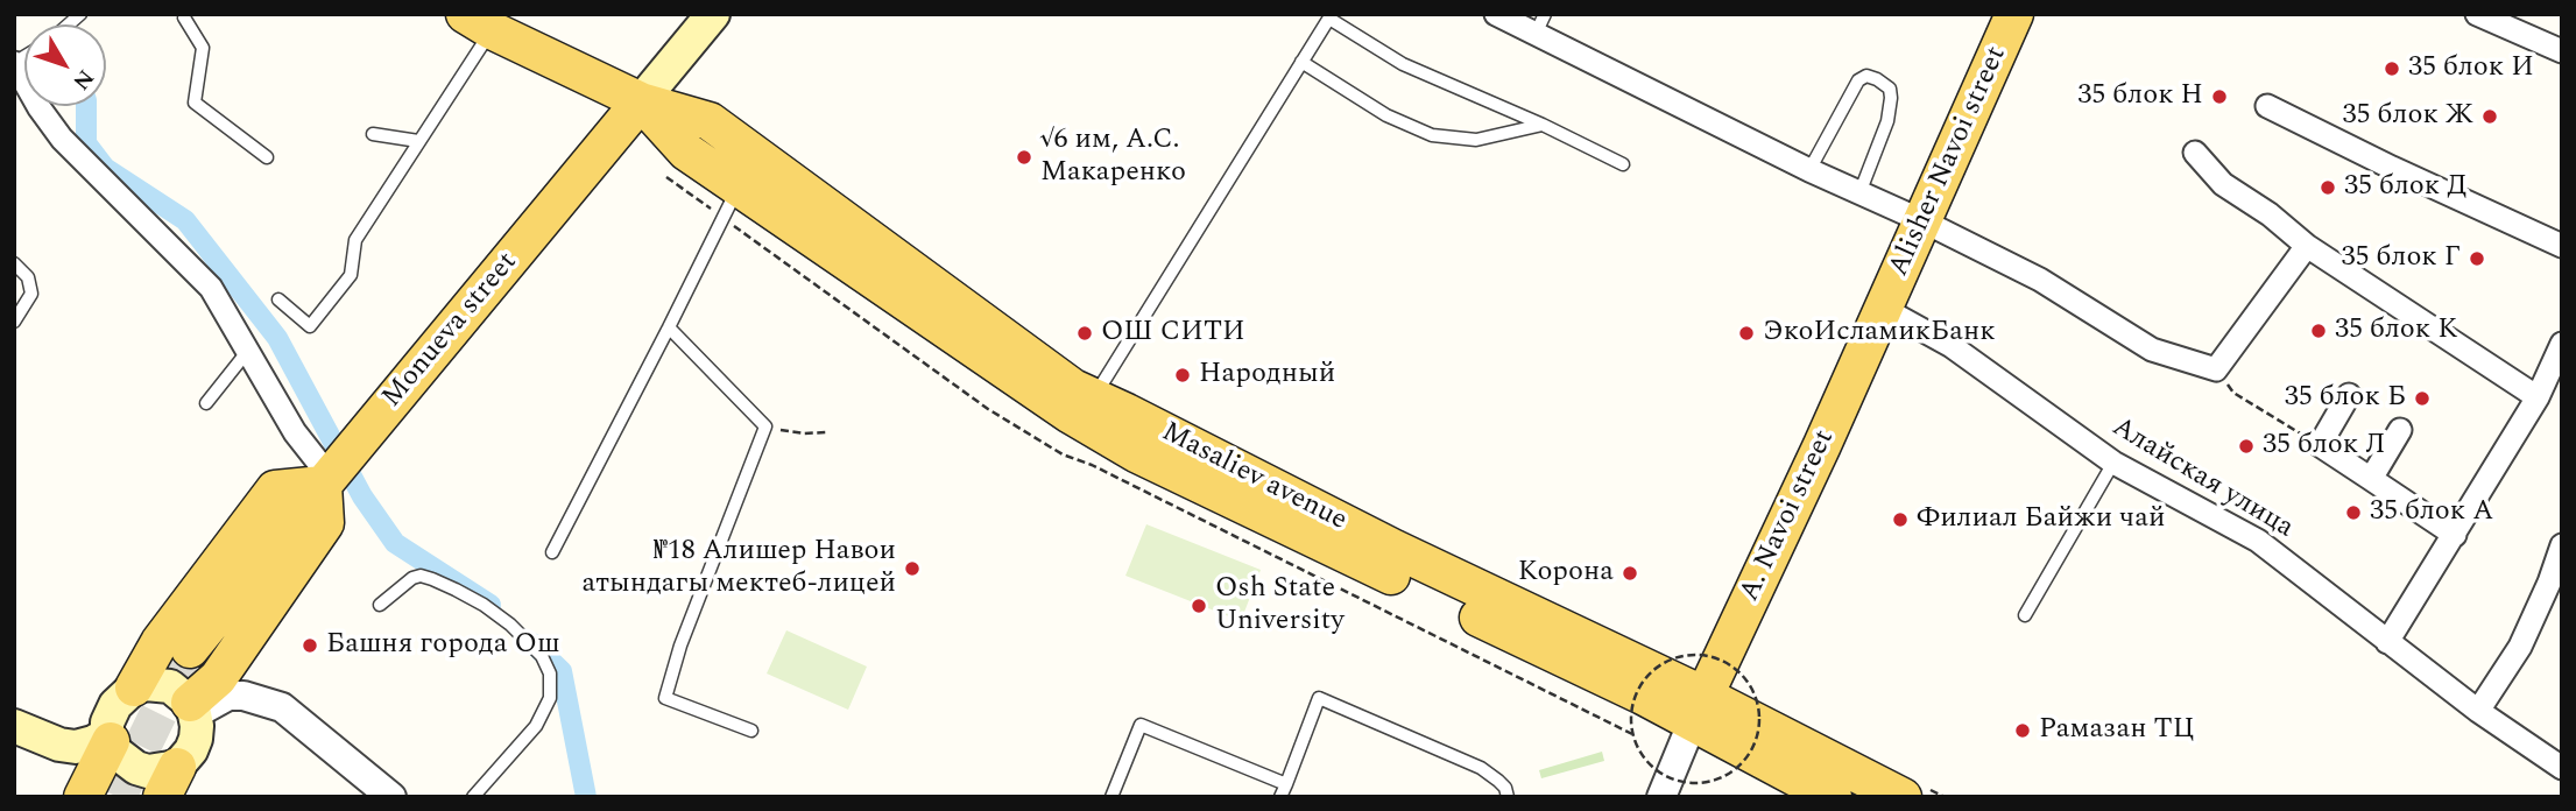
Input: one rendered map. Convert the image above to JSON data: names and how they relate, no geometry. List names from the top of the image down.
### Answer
{
  "streets": {
    "main road": [
      "Alisher Navoi street",
      "Monueva street",
      "Masaliev avenue",
      "A. Navoi street"
    ],
    "street": ["Алайская улица"]
  },
  "crossings": [
    ["Alisher Navoi street", "Алайская улица"],
    ["Alisher Navoi street", "A. Navoi street"],
    ["Monueva street", "Masaliev avenue"],
    ["Masaliev avenue", "A. Navoi street"],
    ["Алайская улица", "A. Navoi street"]
  ],
  "places": [
    "35 блок И",
    "35 блок Н",
    "35 блок Ж",
    "√6 им, А.С. Макаренко",
    "35 блок Д",
    "35 блок Г",
    "35 блок К",
    "ОШ СИТИ",
    "ЭкоИсламикБанк",
    "Народный",
    "35 блок Б",
    "35 блок Л",
    "35 блок А",
    "Филиал Байжи чай",
    "№18 Алишер Навои атындагы мектеб-лицей",
    "Корона",
    "Osh State University",
    "Башня города Ош",
    "Рамазан ТЦ"
  ],
  "north": "bottom right"
}
